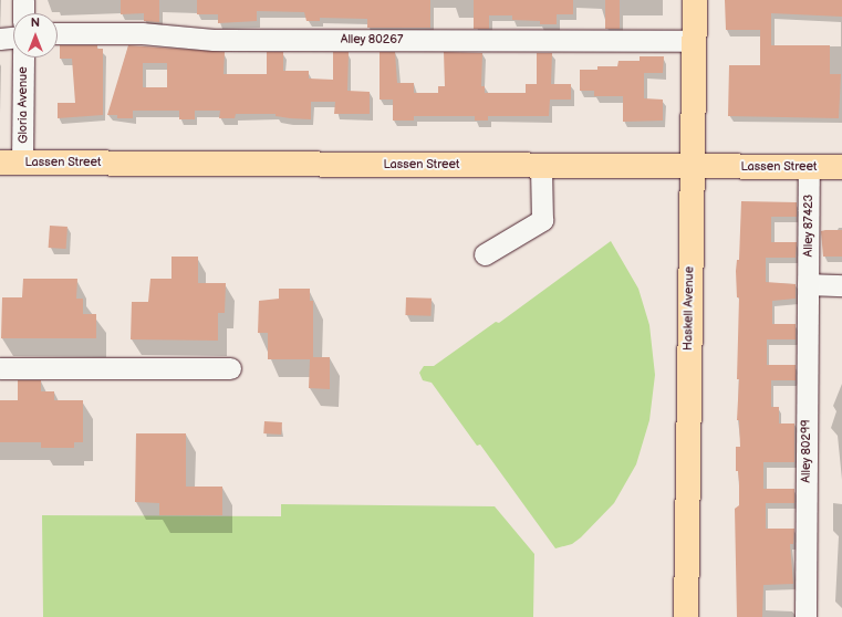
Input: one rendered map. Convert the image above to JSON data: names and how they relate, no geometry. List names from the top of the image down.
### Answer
{
  "streets": {
    "main road": ["Lassen Street", "Haskell Avenue"],
    "street": [
      "Alley 80267",
      "Gloria Avenue",
      "Alley 87423",
      "Alley 80299"
    ]
  },
  "crossings": [
    ["Alley 80267", "Haskell Avenue"],
    ["Gloria Avenue", "Lassen Street"],
    ["Lassen Street", "Alley 87423"],
    ["Lassen Street", "Haskell Avenue"],
    ["Alley 87423", "Alley 80299"]
  ],
  "north": "top"
}
